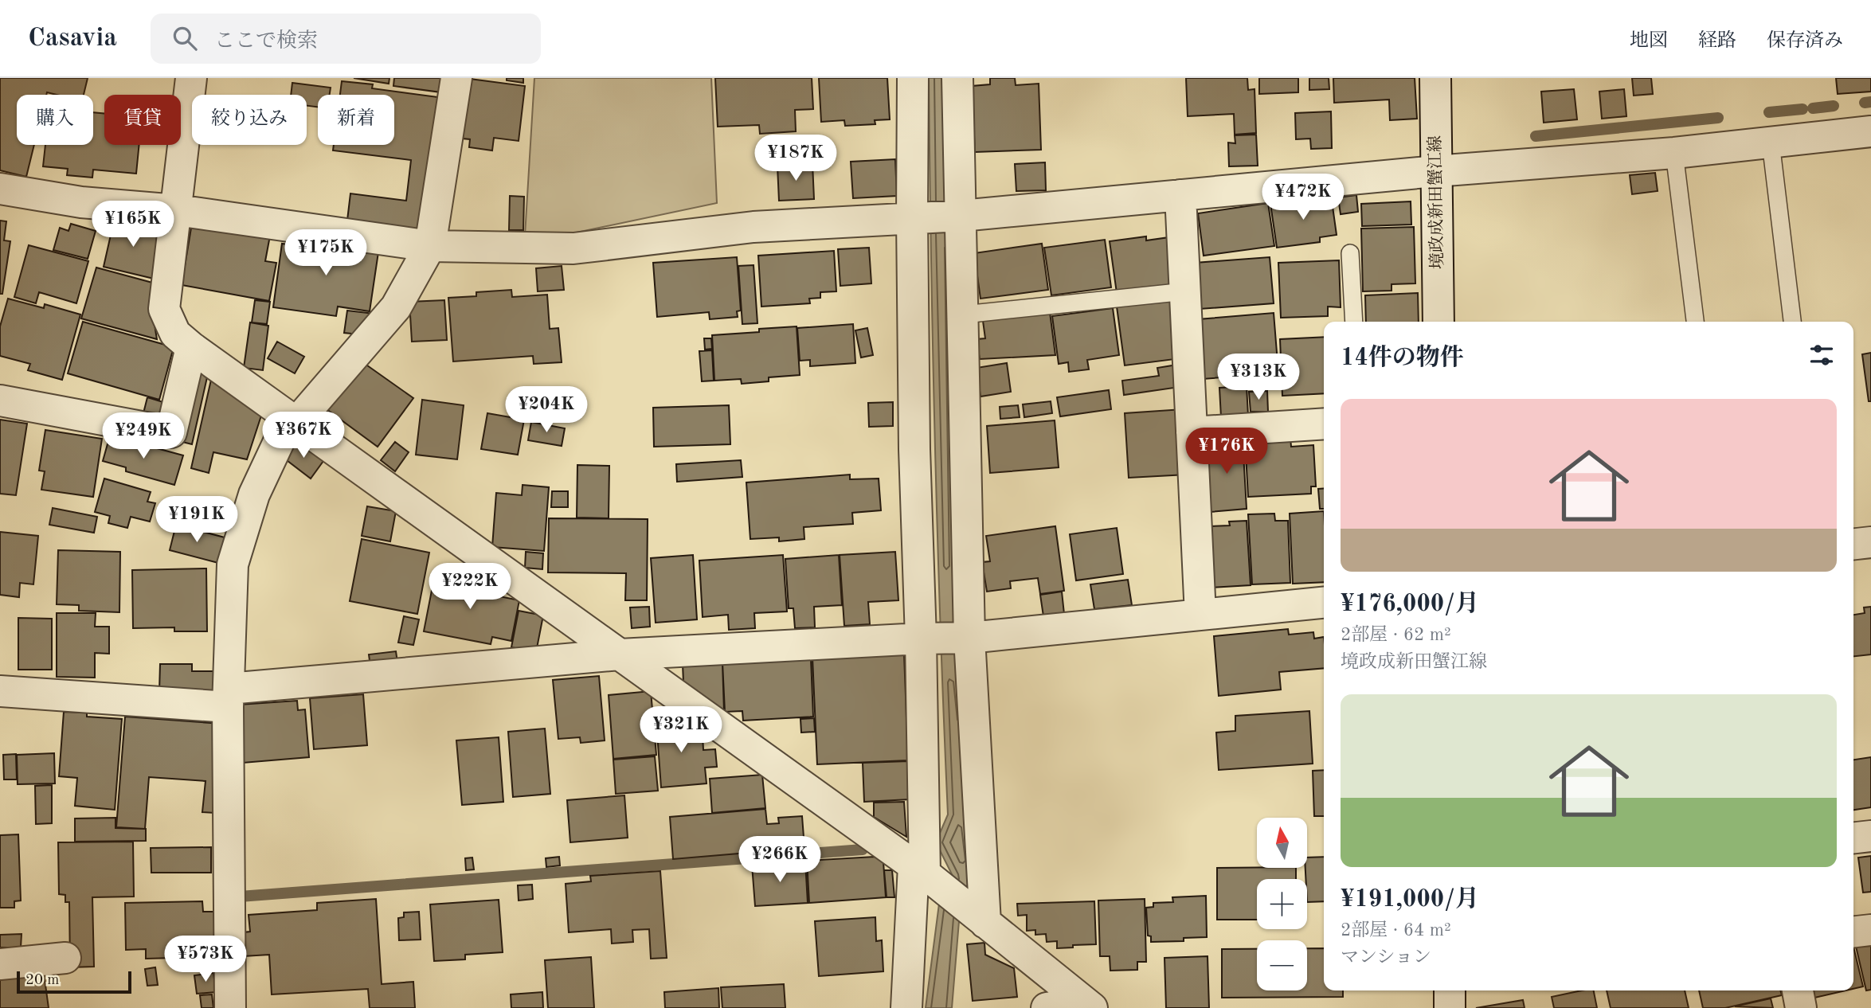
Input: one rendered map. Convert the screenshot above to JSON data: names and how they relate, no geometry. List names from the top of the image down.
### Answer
{
  "streets": {
    "street": ["境政成新田蟹江線"]
  },
  "scale_bar": "20 m",
  "north": "top",
  "page": {
    "header": "Casavia",
    "search": "ここで検索",
    "nav": ["地図", "経路", "保存済み"],
    "chip": [
      "購入",
      "賃貸",
      "絞り込み",
      "新着"
    ],
    "price": [
      "¥187K",
      "¥472K",
      "¥165K",
      "¥175K",
      "¥313K",
      "¥204K",
      "¥367K",
      "¥249K",
      "¥176K",
      "¥191K",
      "¥222K",
      "¥321K",
      "¥266K",
      "¥573K"
    ],
    "heading": "14件の物件",
    "list": [
      {
        "name": "¥176,000/月",
        "note": "2部屋 · 62 m² · 境政成新田蟹江線"
      },
      {
        "name": "¥191,000/月",
        "note": "2部屋 · 64 m² · マンション"
      }
    ],
    "map_buttons": ["+", "−"],
    "scale": "20 m"
  }
}
